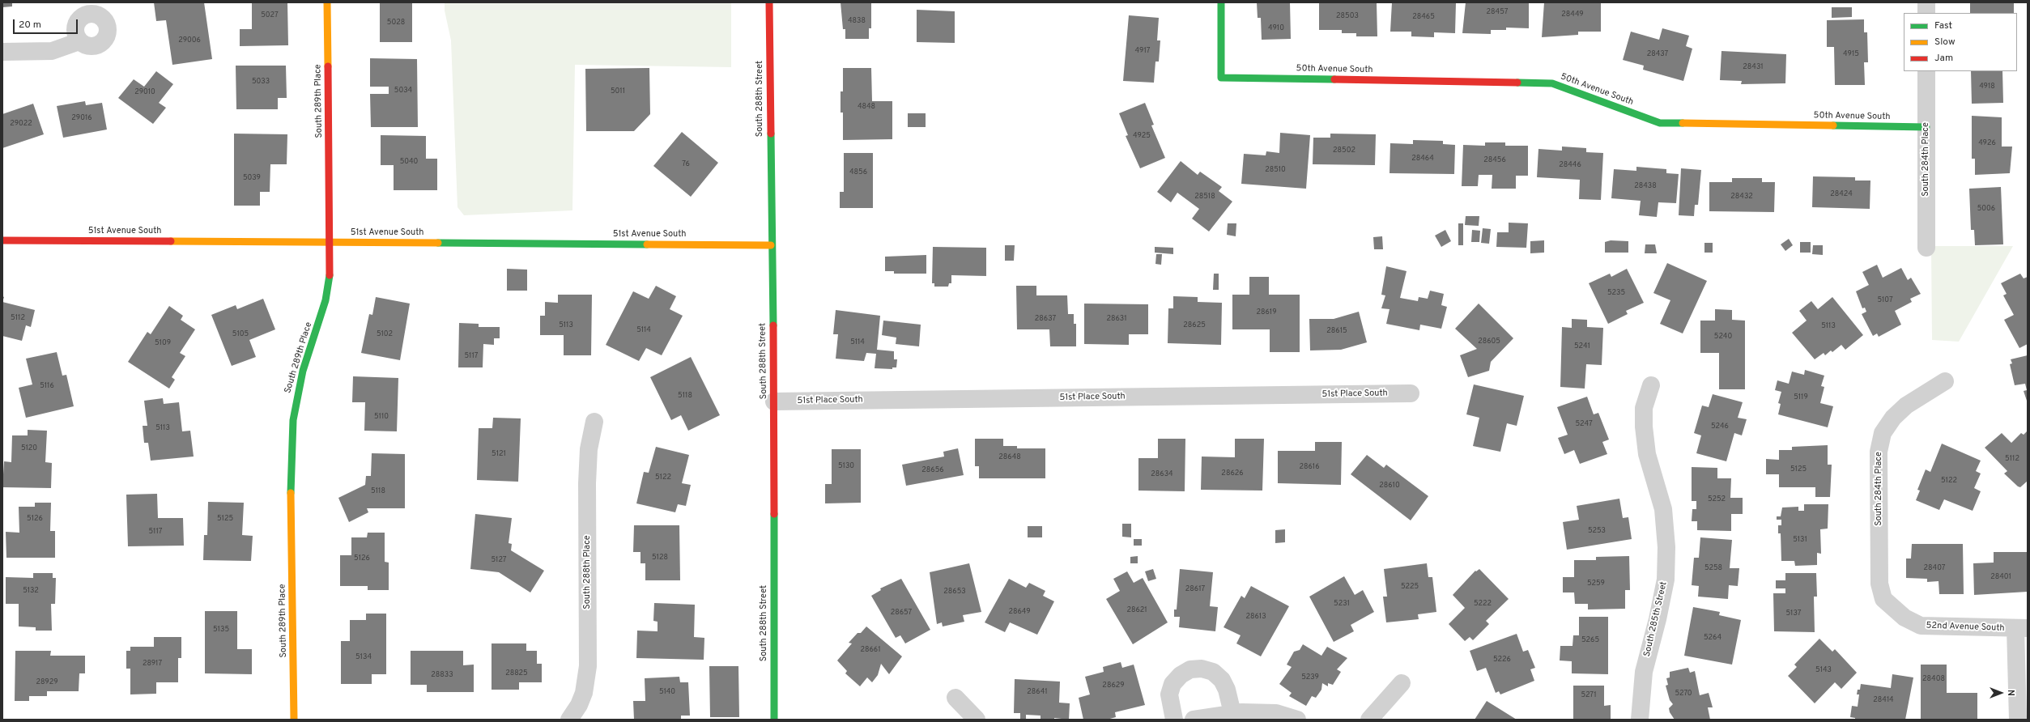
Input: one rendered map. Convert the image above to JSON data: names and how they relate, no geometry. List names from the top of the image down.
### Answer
{
  "streets": {
    "street": [
      "50th Avenue South",
      "South 288th Street",
      "South 289th Place",
      "South 284th Place",
      "51st Avenue South",
      "51st Place South",
      "South 288th Place",
      "South 285th Street",
      "52nd Avenue South"
    ]
  },
  "crossings": [
    ["50th Avenue South", "South 284th Place"],
    ["South 288th Street", "51st Avenue South"],
    ["South 288th Street", "51st Place South"],
    ["South 289th Place", "51st Avenue South"],
    ["South 284th Place", "52nd Avenue South"]
  ],
  "house_numbers": [
    "28457",
    "28449",
    "5027",
    "28503",
    "28465",
    "4838",
    "5028",
    "4910",
    "29006",
    "4917",
    "28437",
    "4915",
    "28431",
    "5033",
    "4918",
    "5034",
    "5011",
    "29010",
    "4848",
    "29016",
    "29022",
    "4925",
    "4926",
    "28502",
    "28464",
    "28456",
    "5040",
    "76",
    "28446",
    "28510",
    "4856",
    "5039",
    "28438",
    "28424",
    "28518",
    "28432",
    "5006",
    "5235",
    "5107",
    "28619",
    "5112",
    "28637",
    "28631",
    "5113",
    "28625",
    "5113",
    "5114",
    "28615",
    "5105",
    "5102",
    "5240",
    "28605",
    "5114",
    "5109",
    "5241",
    "5117",
    "5116",
    "5118",
    "5119",
    "5110",
    "5247",
    "5246",
    "5113",
    "5120",
    "5121",
    "28648",
    "5112",
    "5130",
    "28616",
    "5125",
    "28656",
    "28626",
    "28634",
    "5122",
    "5122",
    "28610",
    "5118",
    "5252",
    "5126",
    "5125",
    "5253",
    "5117",
    "5131",
    "5128",
    "5126",
    "5127",
    "5258",
    "28407",
    "28401",
    "5259",
    "5225",
    "28617",
    "5132",
    "28653",
    "5231",
    "5222",
    "28621",
    "28649",
    "28657",
    "5137",
    "28613",
    "5135",
    "5264",
    "5265",
    "28661",
    "5134",
    "5226",
    "28917",
    "5143",
    "28825",
    "28833",
    "5239",
    "28408",
    "28929",
    "28629",
    "5140",
    "28641",
    "5270",
    "5271",
    "28414"
  ],
  "legend": ["Fast", "Slow", "Jam"],
  "scale_bar": "20 m",
  "north": "right"
}
